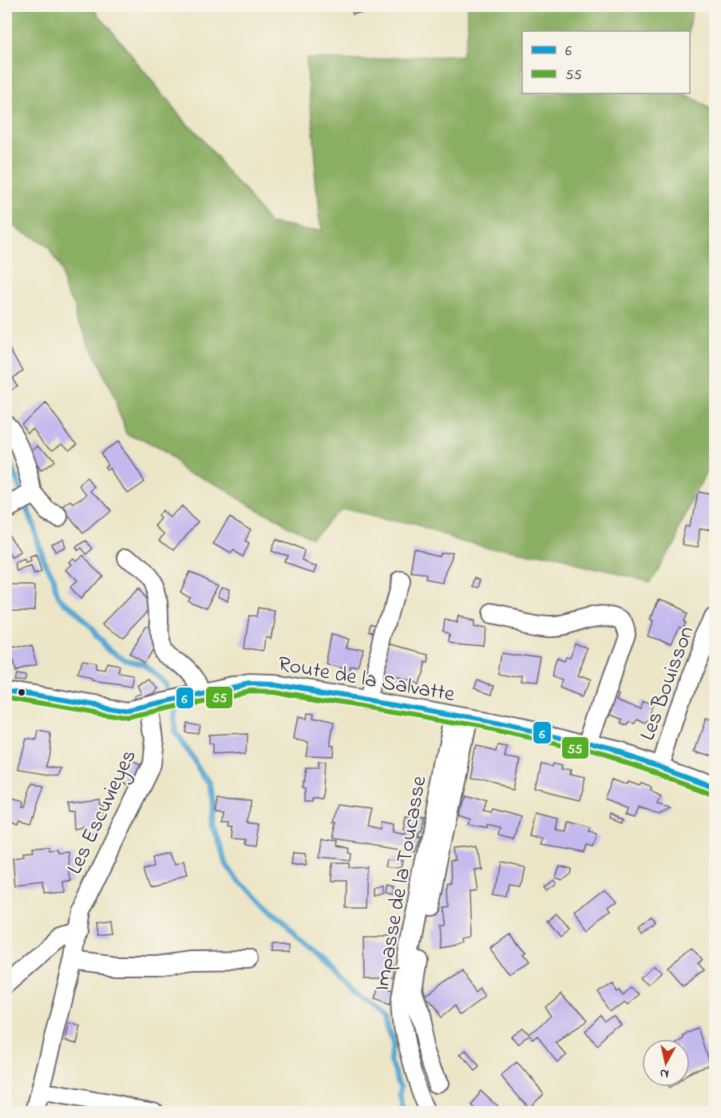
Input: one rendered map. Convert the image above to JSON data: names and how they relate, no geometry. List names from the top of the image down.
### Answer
{
  "streets": {
    "street": [
      "Route de la Salvatte",
      "Les Bouisson",
      "Les Escuvieyes",
      "Impasse de la Toucasse"
    ]
  },
  "crossings": [
    ["Route de la Salvatte", "Les Bouisson"],
    ["Route de la Salvatte", "Les Escuvieyes"]
  ],
  "lines": ["transit line 6", "transit line 55"],
  "legend": ["6", "55"],
  "north": "bottom"
}
